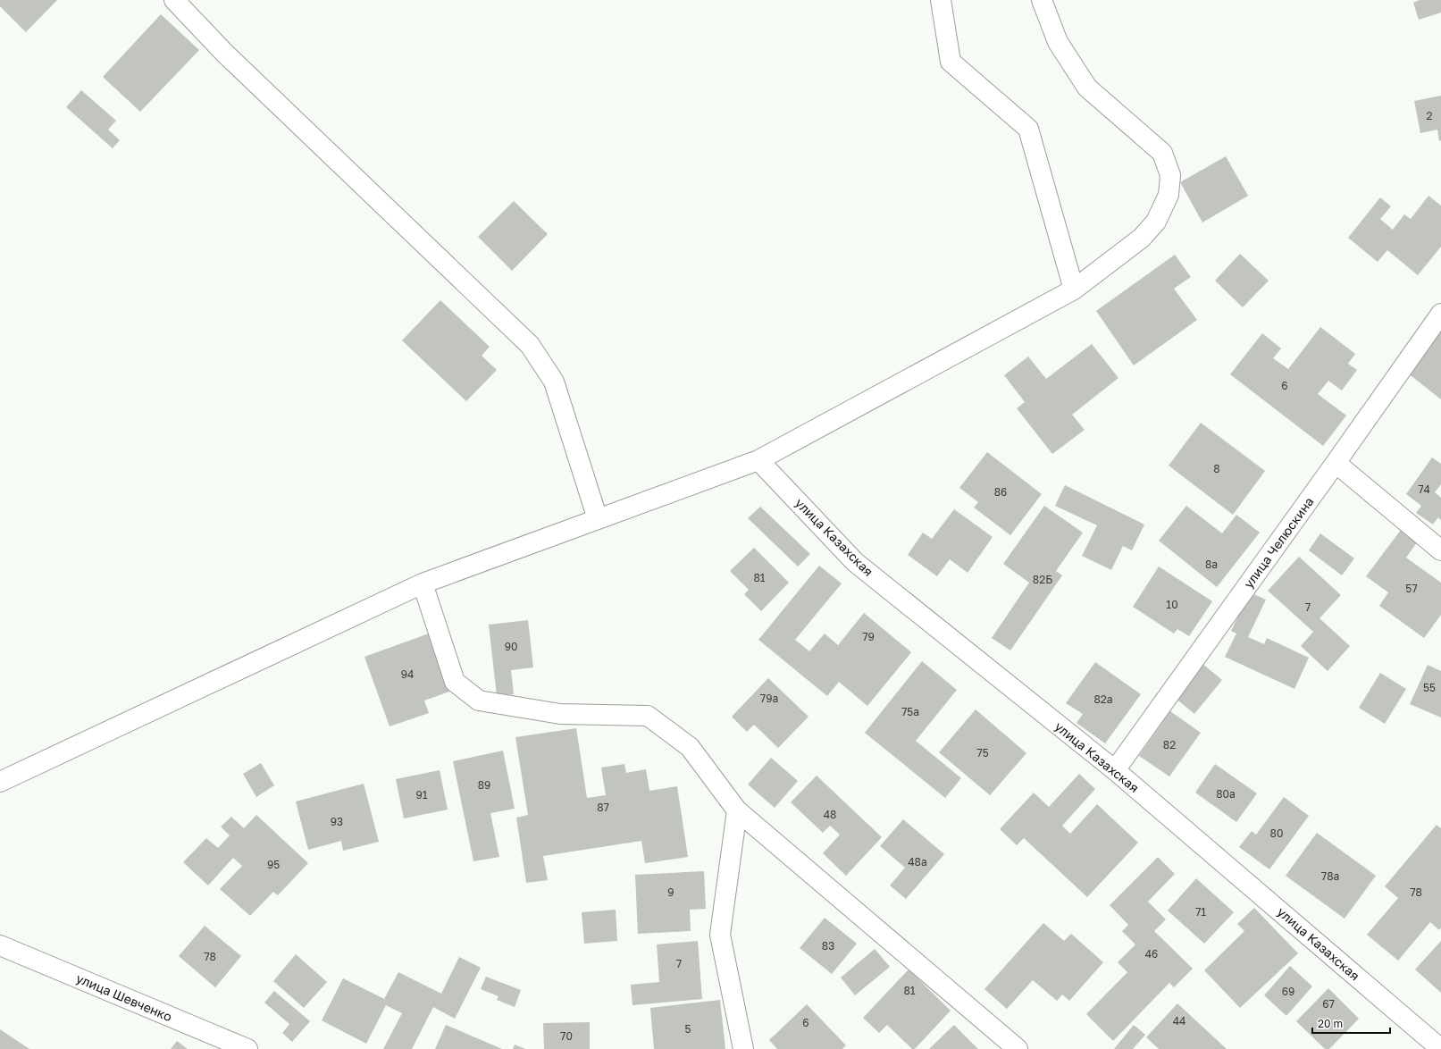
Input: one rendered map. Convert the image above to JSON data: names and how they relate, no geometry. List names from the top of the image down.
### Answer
{
  "streets": {
    "street": ["улица Казахская", "улица Челюскина", "улица Шевченко"]
  },
  "crossings": [
    ["улица Казахская", "улица Челюскина"]
  ],
  "house_numbers": [
    "2",
    "6",
    "8",
    "74",
    "86",
    "8а",
    "81",
    "82Б",
    "57",
    "10",
    "7",
    "79",
    "90",
    "94",
    "55",
    "79а",
    "82а",
    "75а",
    "82",
    "75",
    "89",
    "80а",
    "91",
    "87",
    "48",
    "93",
    "80",
    "48а",
    "95",
    "78а",
    "9",
    "78",
    "71",
    "83",
    "46",
    "78",
    "7",
    "81",
    "69",
    "67",
    "44",
    "6",
    "5",
    "70"
  ],
  "scale_bar": "20 m"
}
